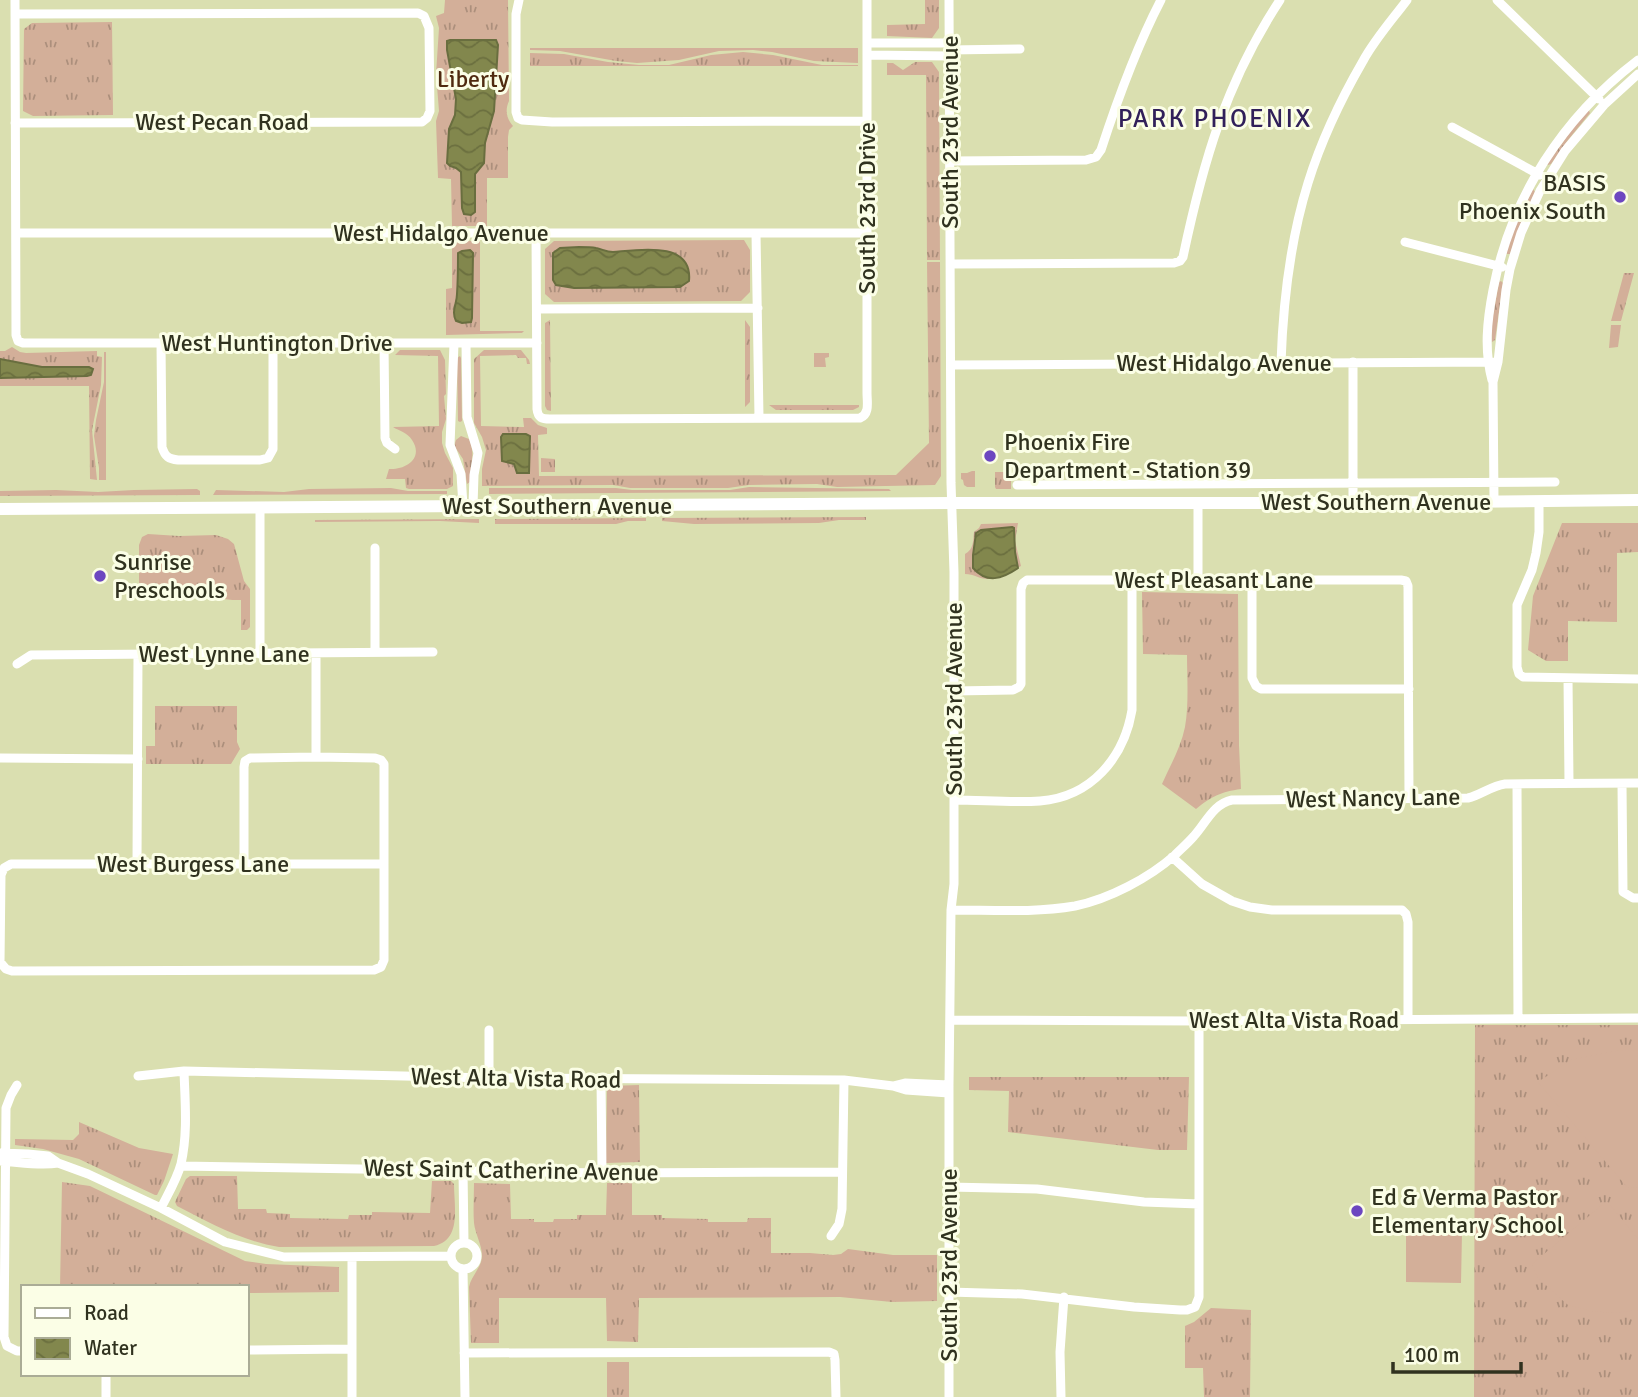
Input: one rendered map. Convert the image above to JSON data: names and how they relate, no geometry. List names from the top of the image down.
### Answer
{
  "streets": {
    "main road": ["West Southern Avenue"],
    "street": [
      "West Pecan Road",
      "South 23rd Avenue",
      "South 23rd Drive",
      "West Hidalgo Avenue",
      "West Huntington Drive",
      "West Pleasant Lane",
      "West Lynne Lane",
      "West Nancy Lane",
      "West Burgess Lane",
      "West Alta Vista Road",
      "West Saint Catherine Avenue"
    ]
  },
  "crossings": [
    ["South 23rd Avenue", "West Hidalgo Avenue"],
    ["South 23rd Avenue", "West Southern Avenue"],
    ["South 23rd Avenue", "West Pleasant Lane"],
    ["South 23rd Avenue", "West Alta Vista Road"],
    ["South 23rd Drive", "West Hidalgo Avenue"],
    ["West Hidalgo Avenue", "West Huntington Drive"]
  ],
  "districts": ["PARK PHOENIX"],
  "parks": ["Liberty"],
  "places": [
    "BASIS Phoenix South",
    "Phoenix Fire Department - Station 39",
    "Sunrise Preschools",
    "Ed & Verma Pastor Elementary School"
  ],
  "legend": ["Road", "Water"],
  "scale_bar": "100 m"
}
